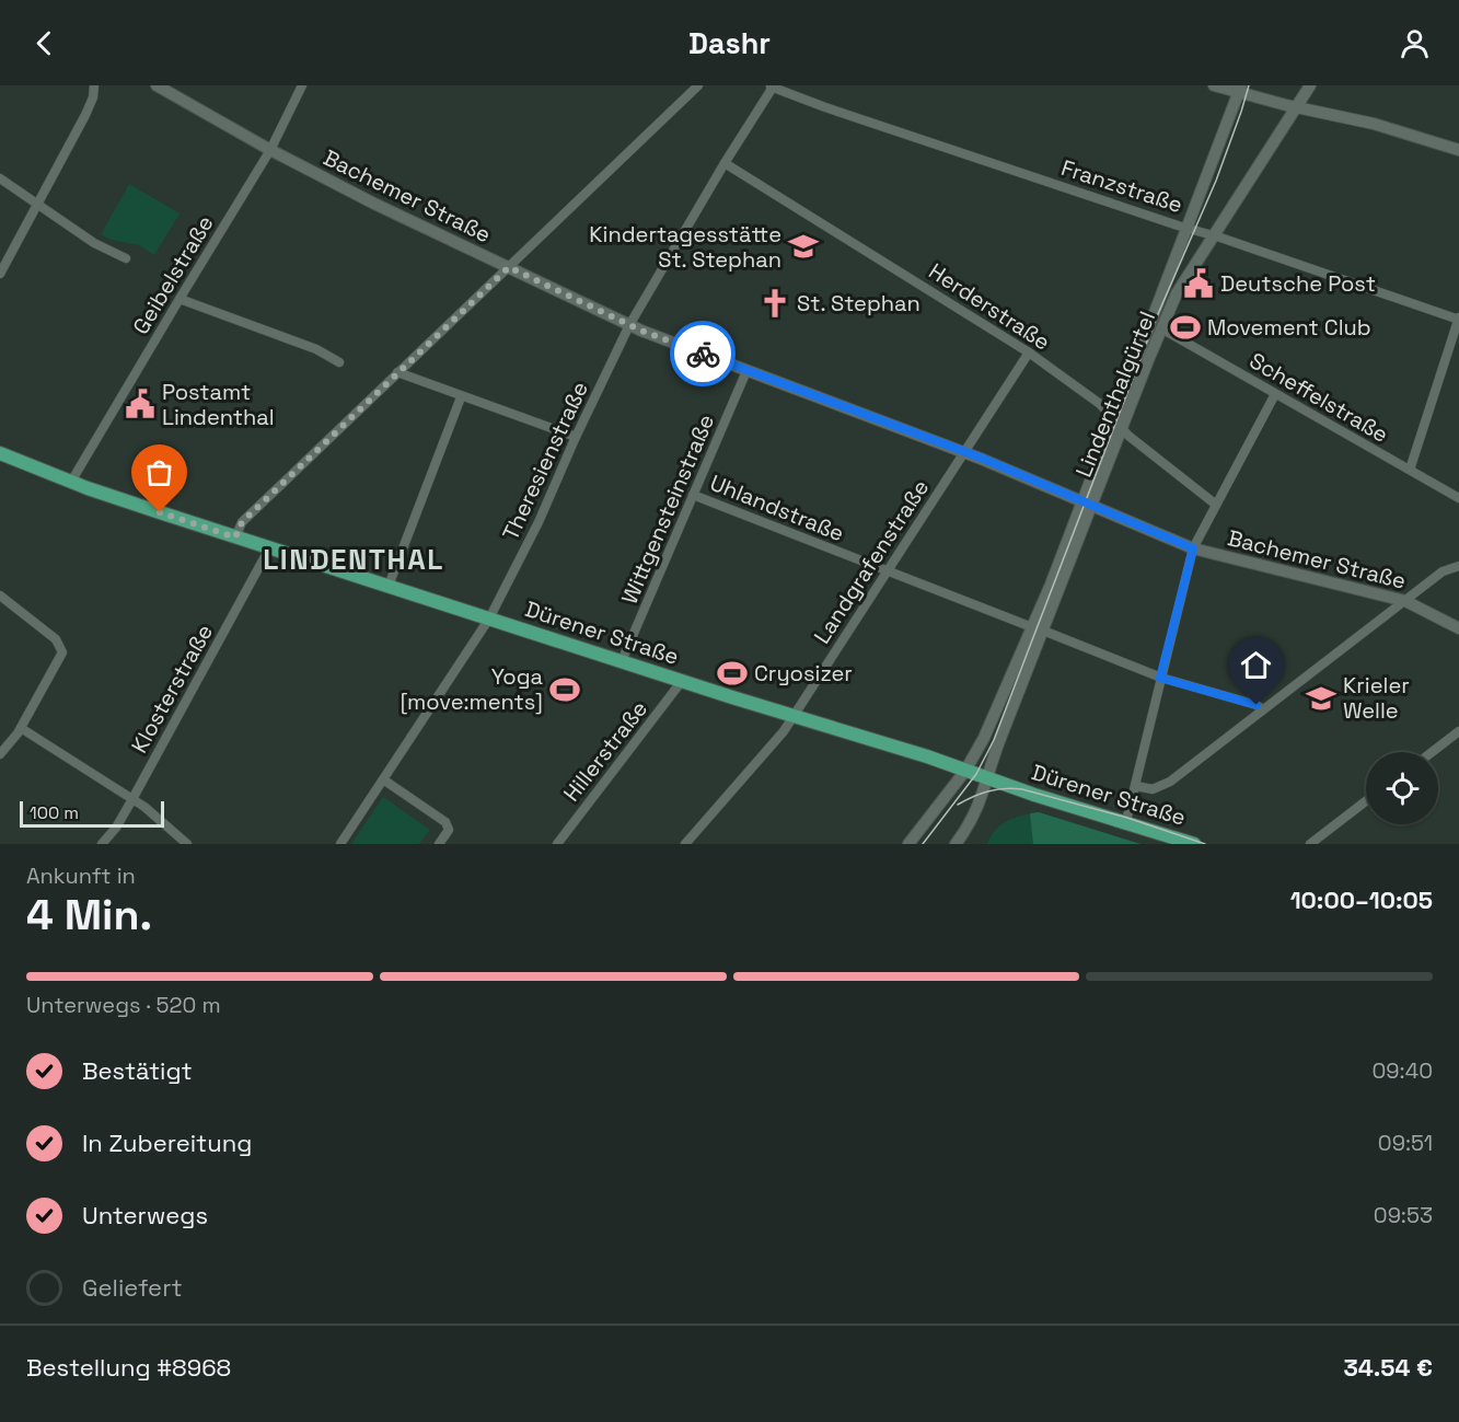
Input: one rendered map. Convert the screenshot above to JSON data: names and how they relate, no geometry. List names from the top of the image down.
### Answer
{
  "streets": {
    "main road": ["Bachemer Straße", "Lindenthalgürtel", "Dürener Straße"],
    "street": [
      "Franzstraße",
      "Geibelstraße",
      "Herderstraße",
      "Scheffelstraße",
      "Theresienstraße",
      "Uhlandstraße",
      "Wittgensteinstraße",
      "Landgrafenstraße",
      "Klosterstraße",
      "Hillerstraße"
    ]
  },
  "crossings": [
    ["Franzstraße", "Lindenthalgürtel"],
    ["Franzstraße", "Theresienstraße"],
    ["Bachemer Straße", "Geibelstraße"],
    ["Bachemer Straße", "Lindenthalgürtel"],
    ["Bachemer Straße", "Theresienstraße"],
    ["Bachemer Straße", "Wittgensteinstraße"],
    ["Bachemer Straße", "Landgrafenstraße"],
    ["Geibelstraße", "Dürener Straße"],
    ["Herderstraße", "Lindenthalgürtel"],
    ["Herderstraße", "Theresienstraße"],
    ["Herderstraße", "Landgrafenstraße"],
    ["Lindenthalgürtel", "Scheffelstraße"],
    ["Lindenthalgürtel", "Uhlandstraße"],
    ["Lindenthalgürtel", "Dürener Straße"],
    ["Theresienstraße", "Dürener Straße"],
    ["Uhlandstraße", "Wittgensteinstraße"],
    ["Uhlandstraße", "Landgrafenstraße"],
    ["Wittgensteinstraße", "Dürener Straße"],
    ["Landgrafenstraße", "Dürener Straße"],
    ["Dürener Straße", "Klosterstraße"],
    ["Dürener Straße", "Hillerstraße"]
  ],
  "districts": ["LINDENTHAL"],
  "places": {
    "school or university": ["Kindertagesstätte St. Stephan", "Krieler Welle"],
    "public building": ["Deutsche Post", "Postamt Lindenthal"],
    "church": ["St. Stephan"],
    "sports": ["Movement Club", "Cryosizer", "Yoga [move:ments]"]
  },
  "scale_bar": "100 m",
  "page": {
    "header": "Dashr",
    "scale": "100 m",
    "heading": ["4 Min.", "Ankunft in", "10:00–10:05"],
    "panel": ["Bestellung #8968", "34.54 €"],
    "bar": "Unterwegs · 520 m",
    "list": [
      ["Bestätigt", "09:40"],
      ["In Zubereitung", "09:51"],
      ["Unterwegs", "09:53"],
      "Geliefert"
    ]
  }
}
